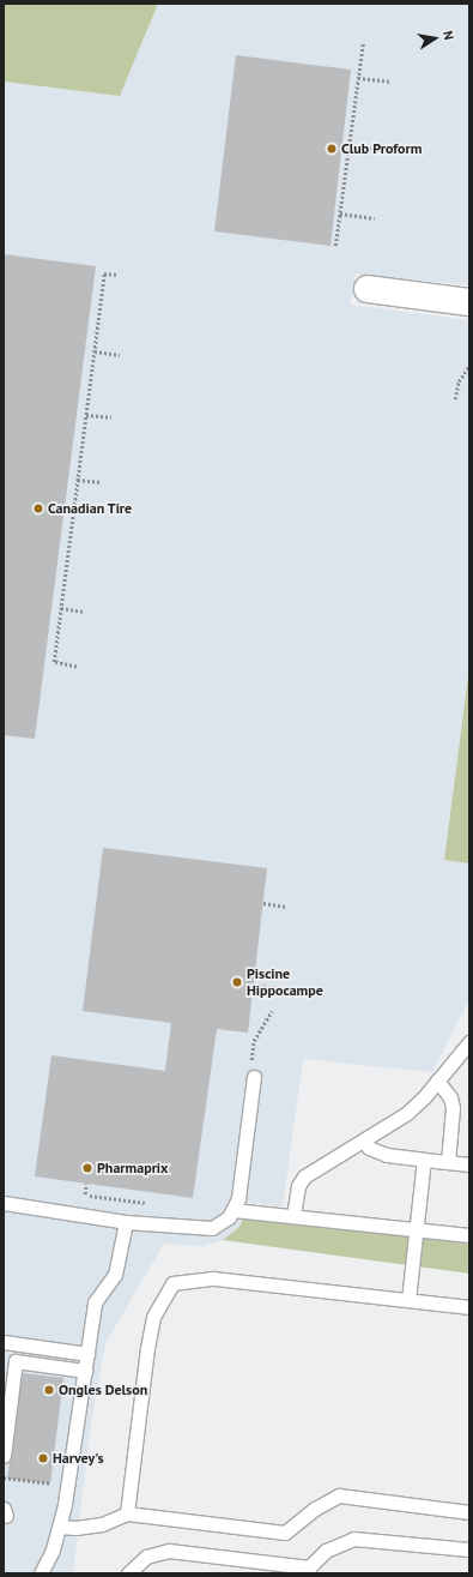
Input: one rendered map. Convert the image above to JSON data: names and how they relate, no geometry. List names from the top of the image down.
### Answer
{
  "places": [
    "Club Proform",
    "Canadian Tire",
    "Piscine Hippocampe",
    "Pharmaprix",
    "Ongles Delson",
    "Harvey's"
  ],
  "north": "right"
}
